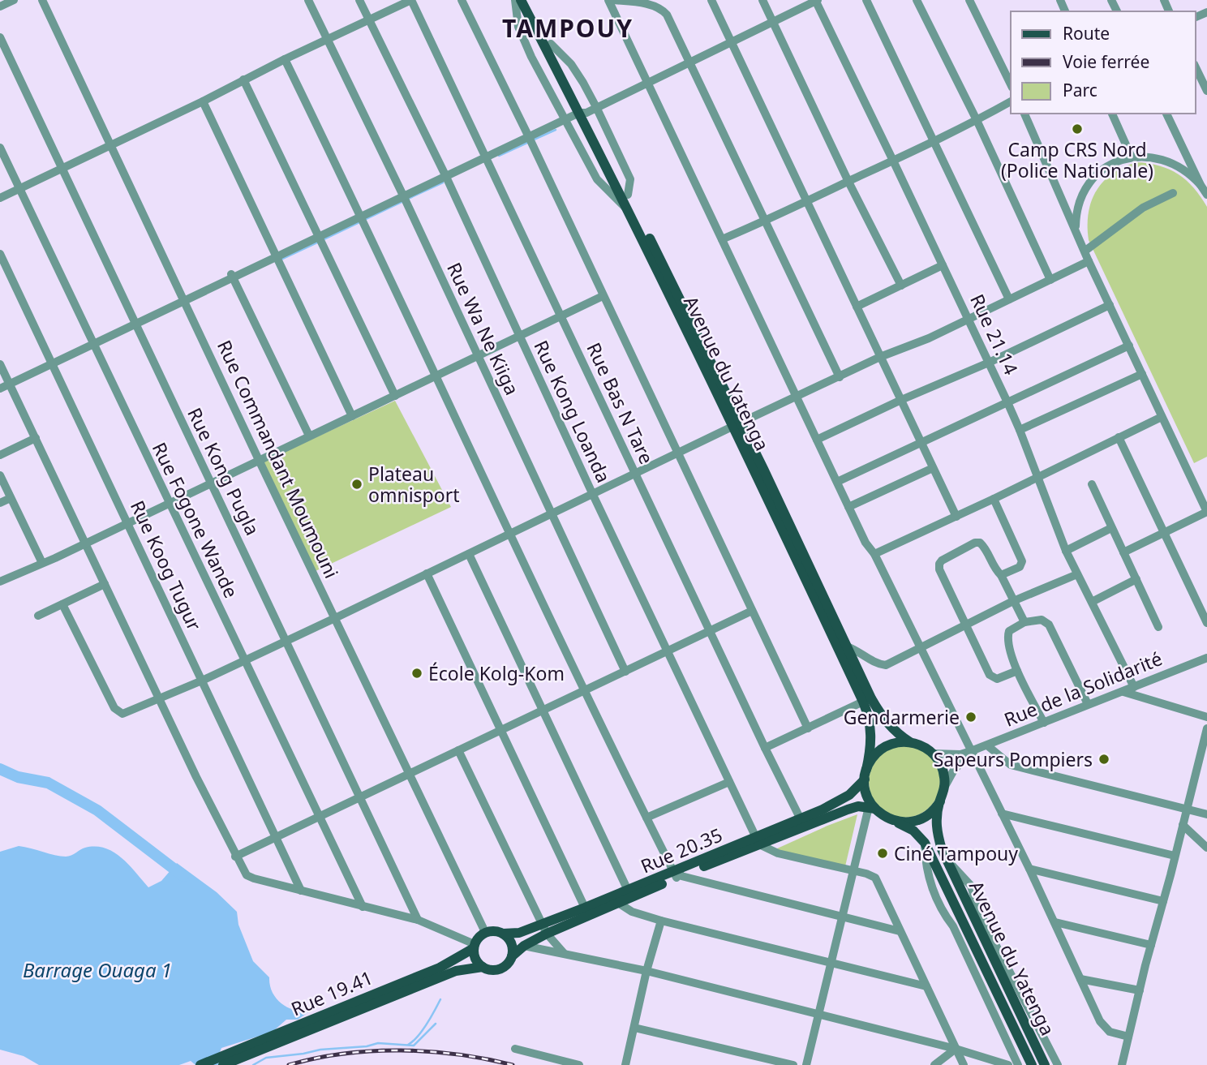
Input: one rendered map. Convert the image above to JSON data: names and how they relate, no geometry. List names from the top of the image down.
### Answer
{
  "streets": {
    "main road": ["Avenue du Yatenga", "Rue 20.35", "Rue 19.41"],
    "street": [
      "Rue Wa Ne Kiiga",
      "Rue 21.14",
      "Rue Bas N Tare",
      "Rue Kong Loanda",
      "Rue Commandant Moumouni",
      "Rue Kong Pugla",
      "Rue Fogone Wande",
      "Rue Koog Tugur",
      "Rue de la Solidarité"
    ]
  },
  "crossings": [
    ["Rue 21.14", "Rue de la Solidarité"],
    ["Avenue du Yatenga", "Rue de la Solidarité"],
    ["Avenue du Yatenga", "Rue 20.35"],
    ["Rue Bas N Tare", "Rue 20.35"],
    ["Rue Kong Loanda", "Rue 20.35"],
    ["Rue Commandant Moumouni", "Rue 20.35"],
    ["Rue Commandant Moumouni", "Rue 19.41"],
    ["Rue de la Solidarité", "Rue 20.35"],
    ["Rue 20.35", "Rue 19.41"]
  ],
  "districts": ["TAMPOUY"],
  "water": ["Barrage Ouaga 1"],
  "places": [
    "Camp CRS Nord (Police Nationale)",
    "Plateau omnisport",
    "École Kolg-Kom",
    "Gendarmerie",
    "Sapeurs Pompiers",
    "Ciné Tampouy"
  ],
  "legend": ["Route", "Voie ferrée", "Parc"]
}
